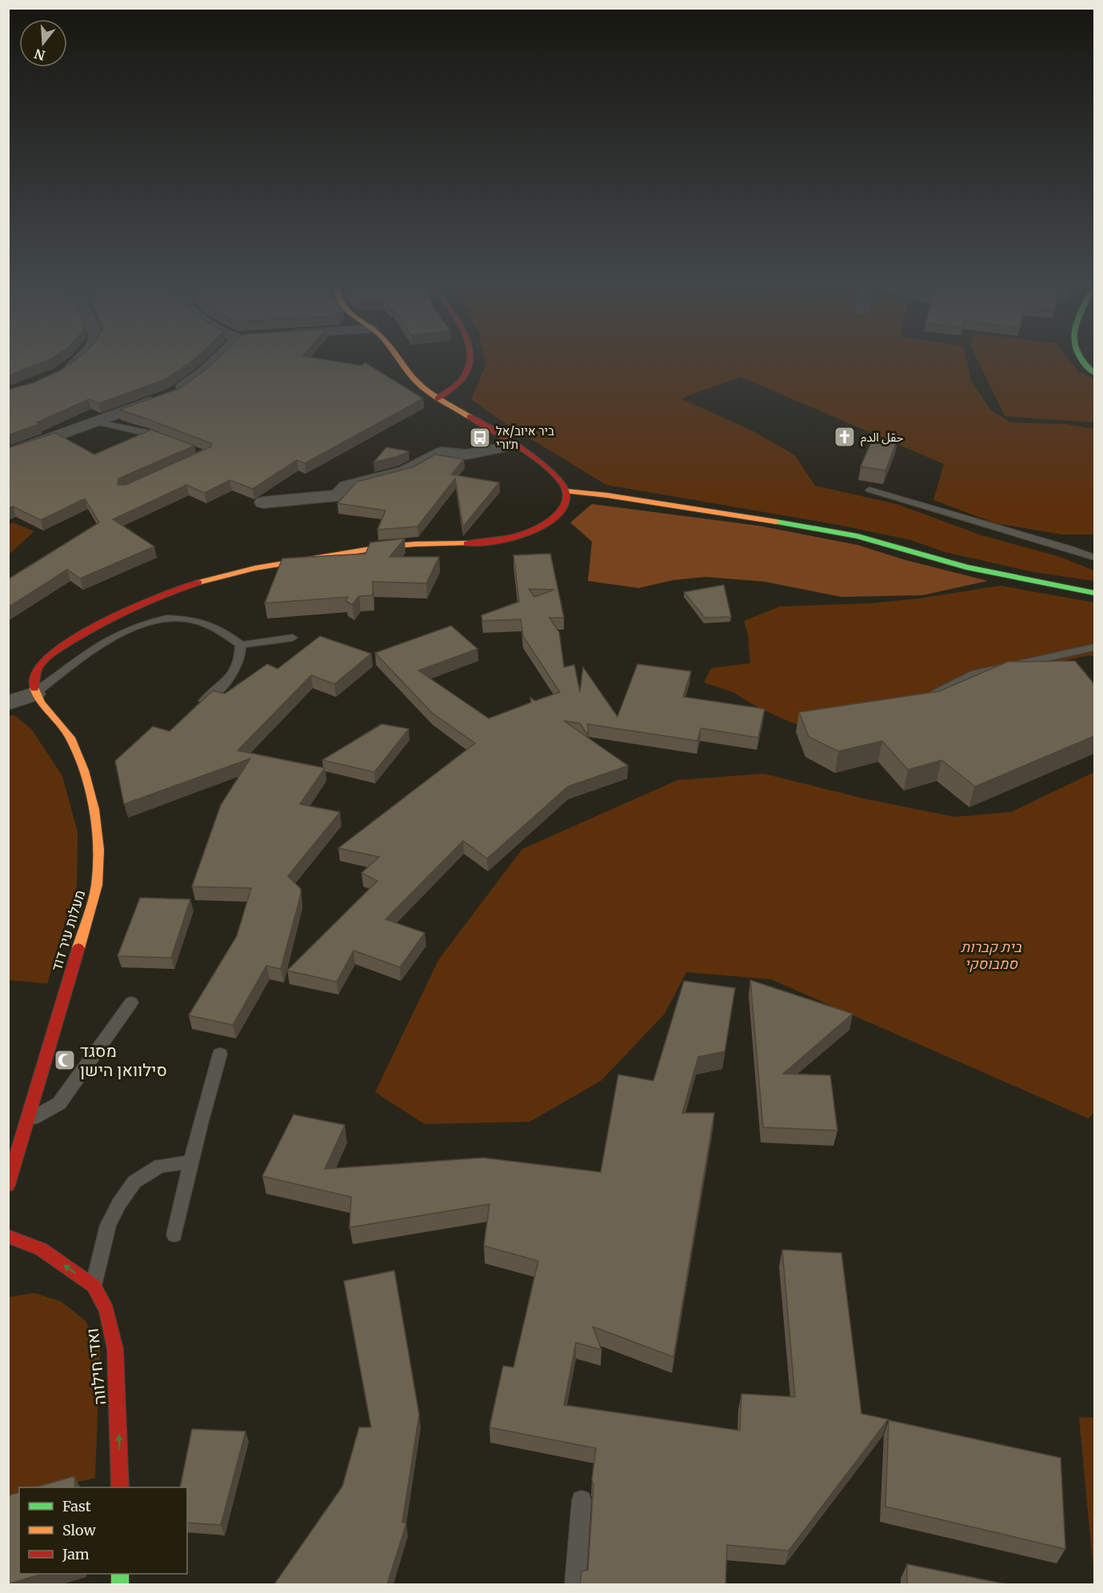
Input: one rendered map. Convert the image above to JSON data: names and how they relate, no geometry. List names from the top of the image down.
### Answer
{
  "streets": {
    "street": ["מעלות עיר דוד", "ואדי חילווה"]
  },
  "one_way": ["ואדי חילווה"],
  "parks": ["בית קברות סמבוסקי"],
  "places": {
    "church": ["حقل الدم"],
    "bus stop": ["ביר איוב/אל ת׳ורי"],
    "mosque": ["מסגד סילוואן הישן"]
  },
  "legend": ["Fast", "Slow", "Jam"],
  "north": "bottom"
}
